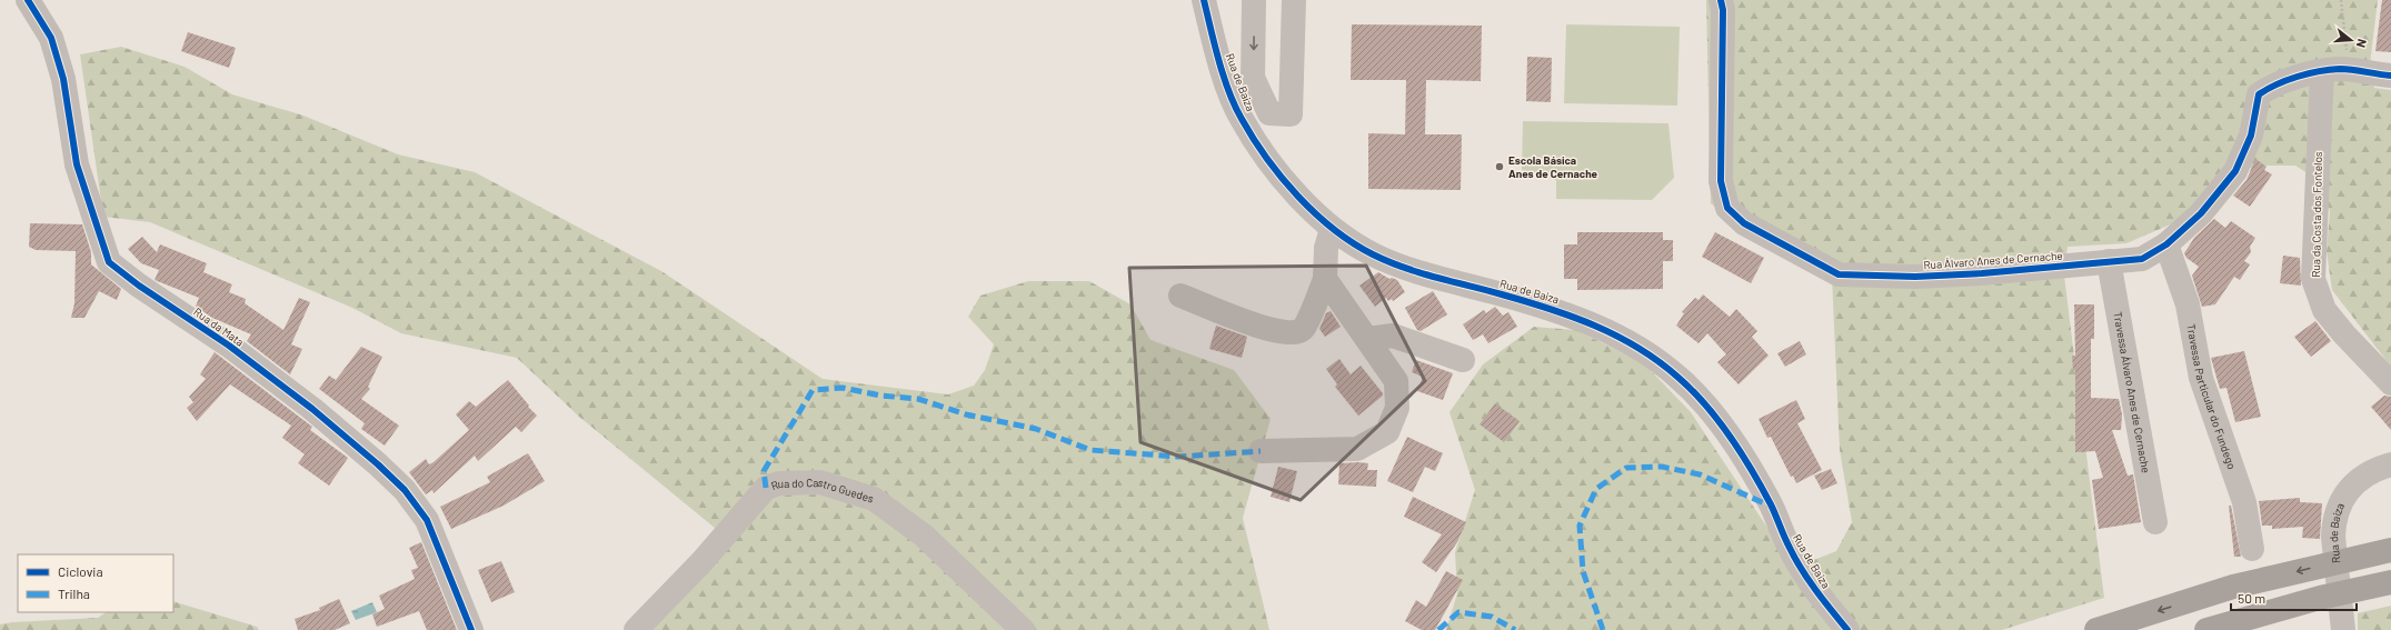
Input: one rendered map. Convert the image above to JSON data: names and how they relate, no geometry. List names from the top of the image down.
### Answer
{
  "streets": {
    "street": [
      "Rua de Baiza",
      "Rua da Costa dos Fontelos",
      "Rua Álvaro Anes de Cernache",
      "Rua da Mata",
      "Travessa Álvaro Anes de Cernache",
      "Travessa Particular do Fundego",
      "Rua do Castro Guedes"
    ]
  },
  "crossings": [
    ["Rua da Costa dos Fontelos", "Rua Álvaro Anes de Cernache"],
    ["Rua Álvaro Anes de Cernache", "Travessa Álvaro Anes de Cernache"],
    ["Rua Álvaro Anes de Cernache", "Travessa Particular do Fundego"]
  ],
  "places": ["Escola Básica Anes de Cernache"],
  "legend": ["Ciclovia", "Trilha"],
  "scale_bar": "50 m",
  "north": "right"
}
